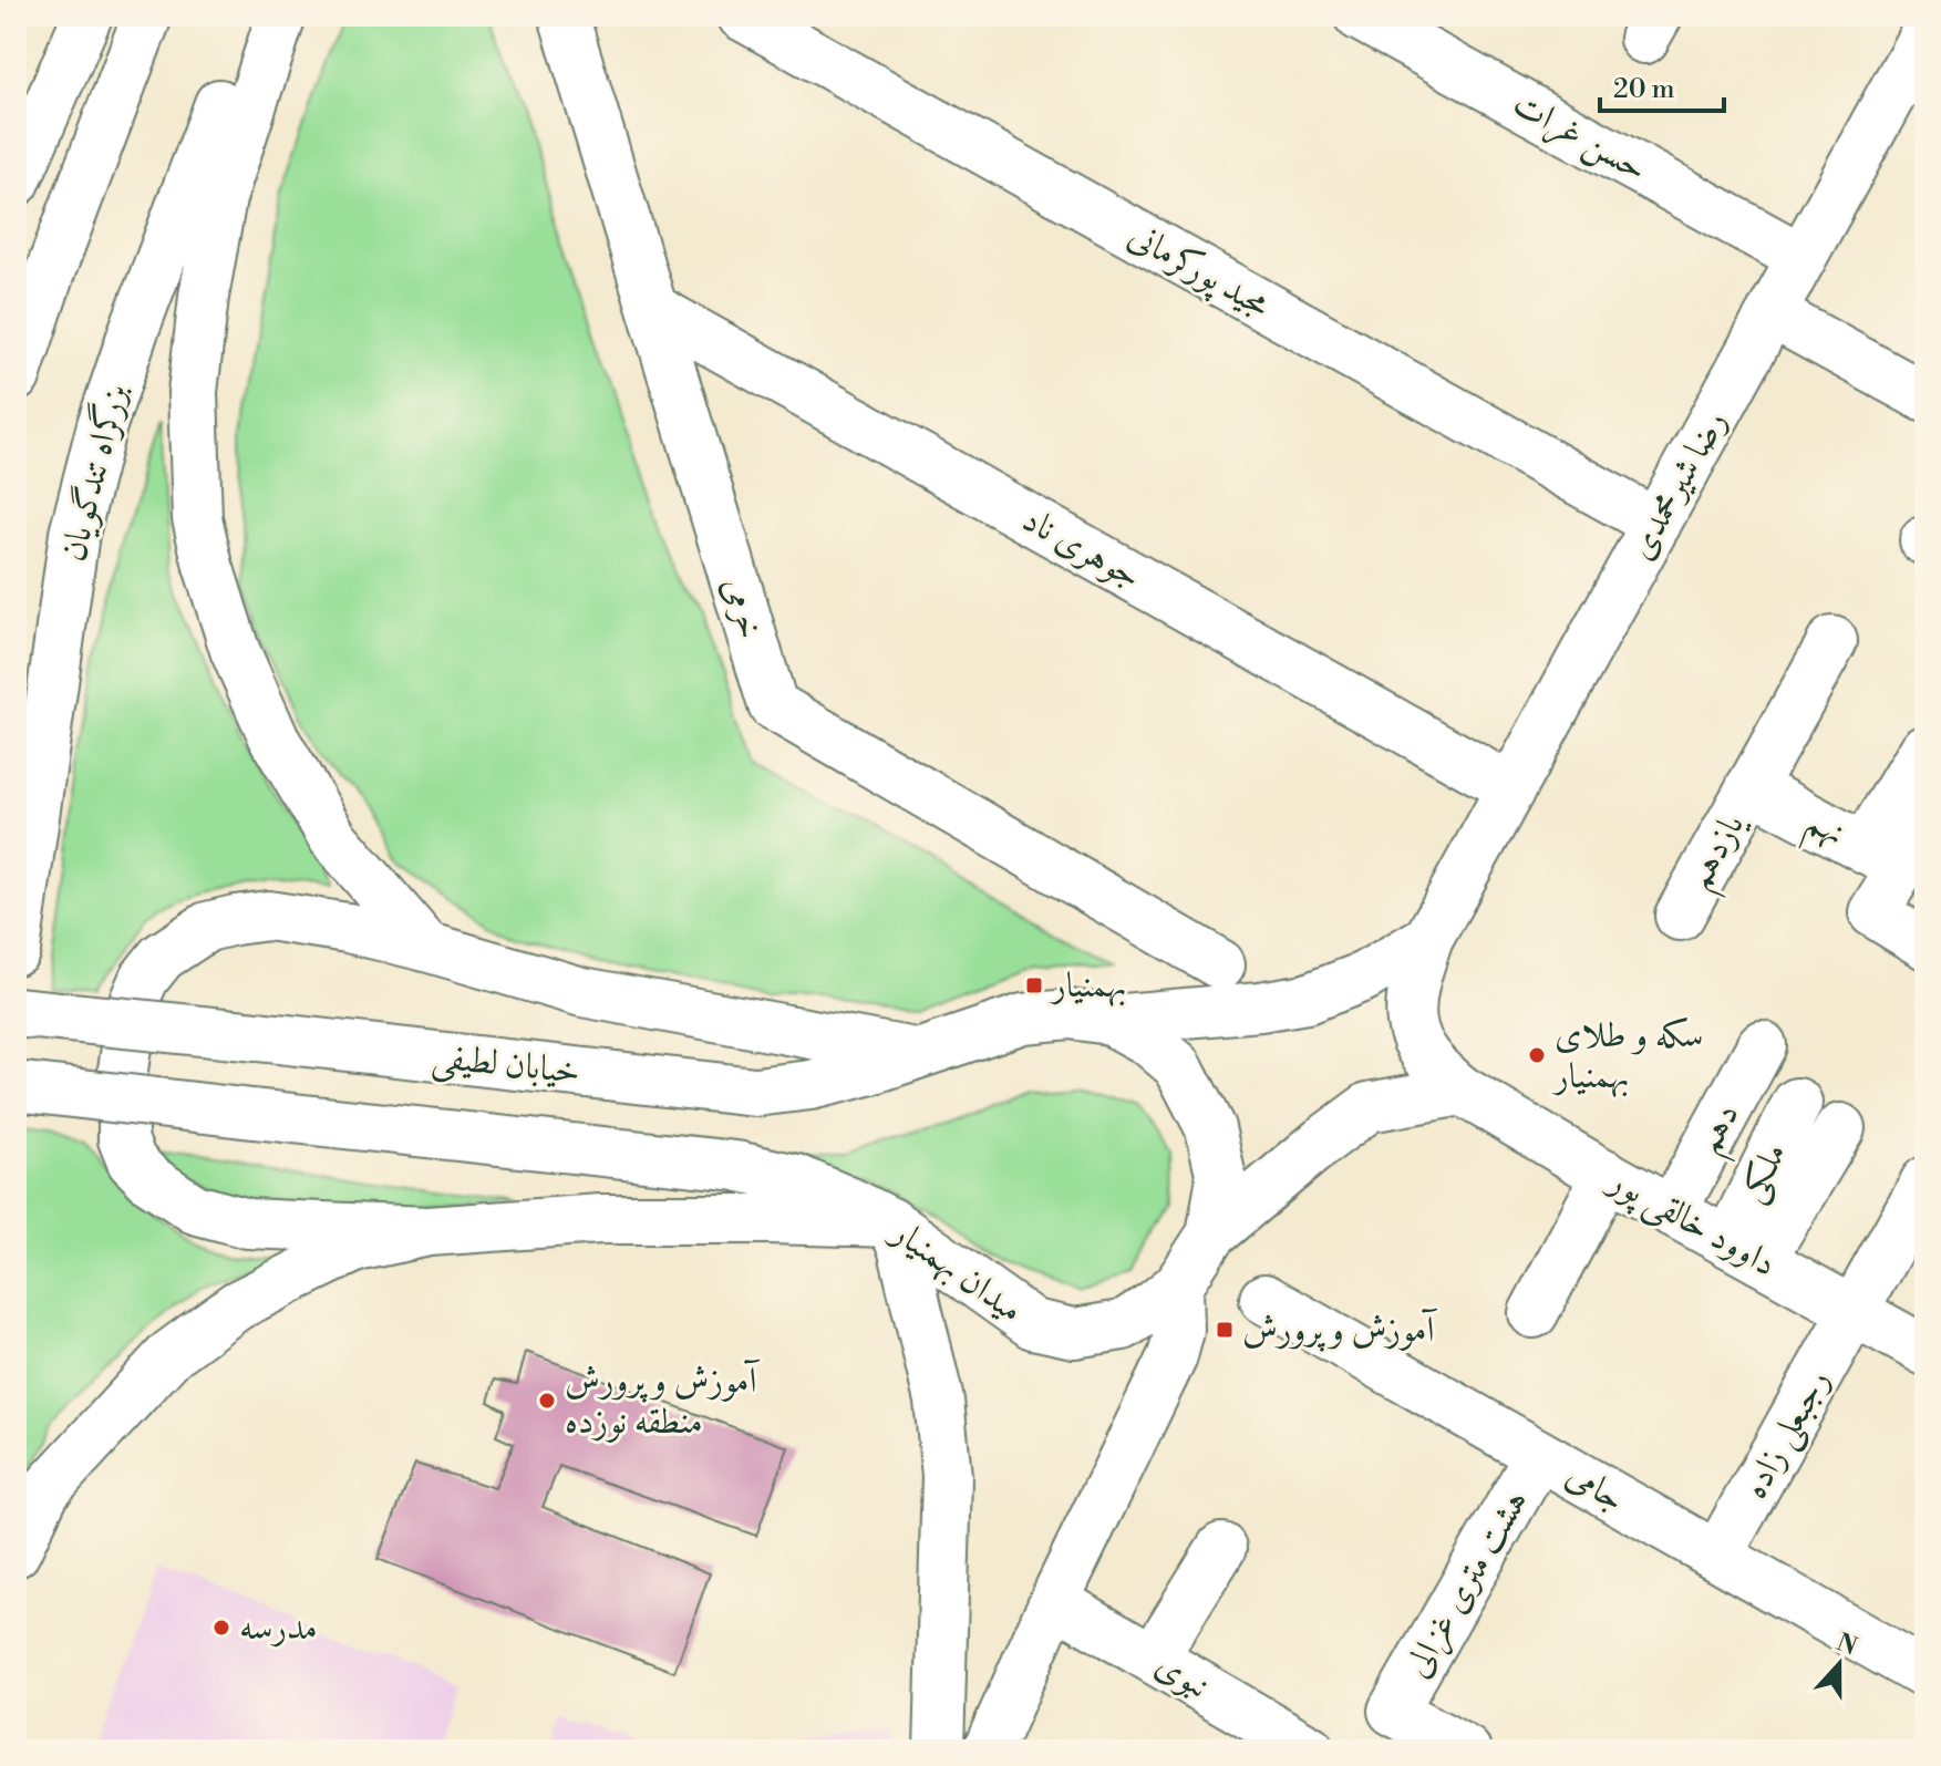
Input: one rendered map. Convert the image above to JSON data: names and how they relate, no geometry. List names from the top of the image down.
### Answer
{
  "streets": {
    "main road": [
      "حسن غرات",
      "مجید پورکرمانی",
      "بزرگراه تندگویان",
      "رضا شیرمحمدی",
      "جوهری ناد",
      "خرمی",
      "نهم",
      "یازدهم",
      "خیابان لطیفی",
      "دهم",
      "ملکی",
      "داوود خالقی پور",
      "میدان بهمنیار",
      "رجبعلی زاده",
      "جامی",
      "هشت متری غزالی",
      "نبوی"
    ]
  },
  "crossings": [
    ["حسن غرات", "رضا شیرمحمدی"],
    ["مجید پورکرمانی", "رضا شیرمحمدی"],
    ["رضا شیرمحمدی", "جوهری ناد"],
    ["رضا شیرمحمدی", "داوود خالقی پور"],
    ["جوهری ناد", "خرمی"],
    ["نهم", "یازدهم"],
    ["خیابان لطیفی", "میدان بهمنیار"],
    ["دهم", "داوود خالقی پور"],
    ["ملکی", "داوود خالقی پور"],
    ["داوود خالقی پور", "رجبعلی زاده"],
    ["رجبعلی زاده", "جامی"],
    ["جامی", "هشت متری غزالی"]
  ],
  "places": {
    "transit": ["بهمنیار", "آموزش و پرورش"],
    "other": ["سکه و طلای بهمنیار", "آموزش و پرورش منطقه نوزده", "مدرسه"]
  },
  "scale_bar": "20 m",
  "north": "top"
}
